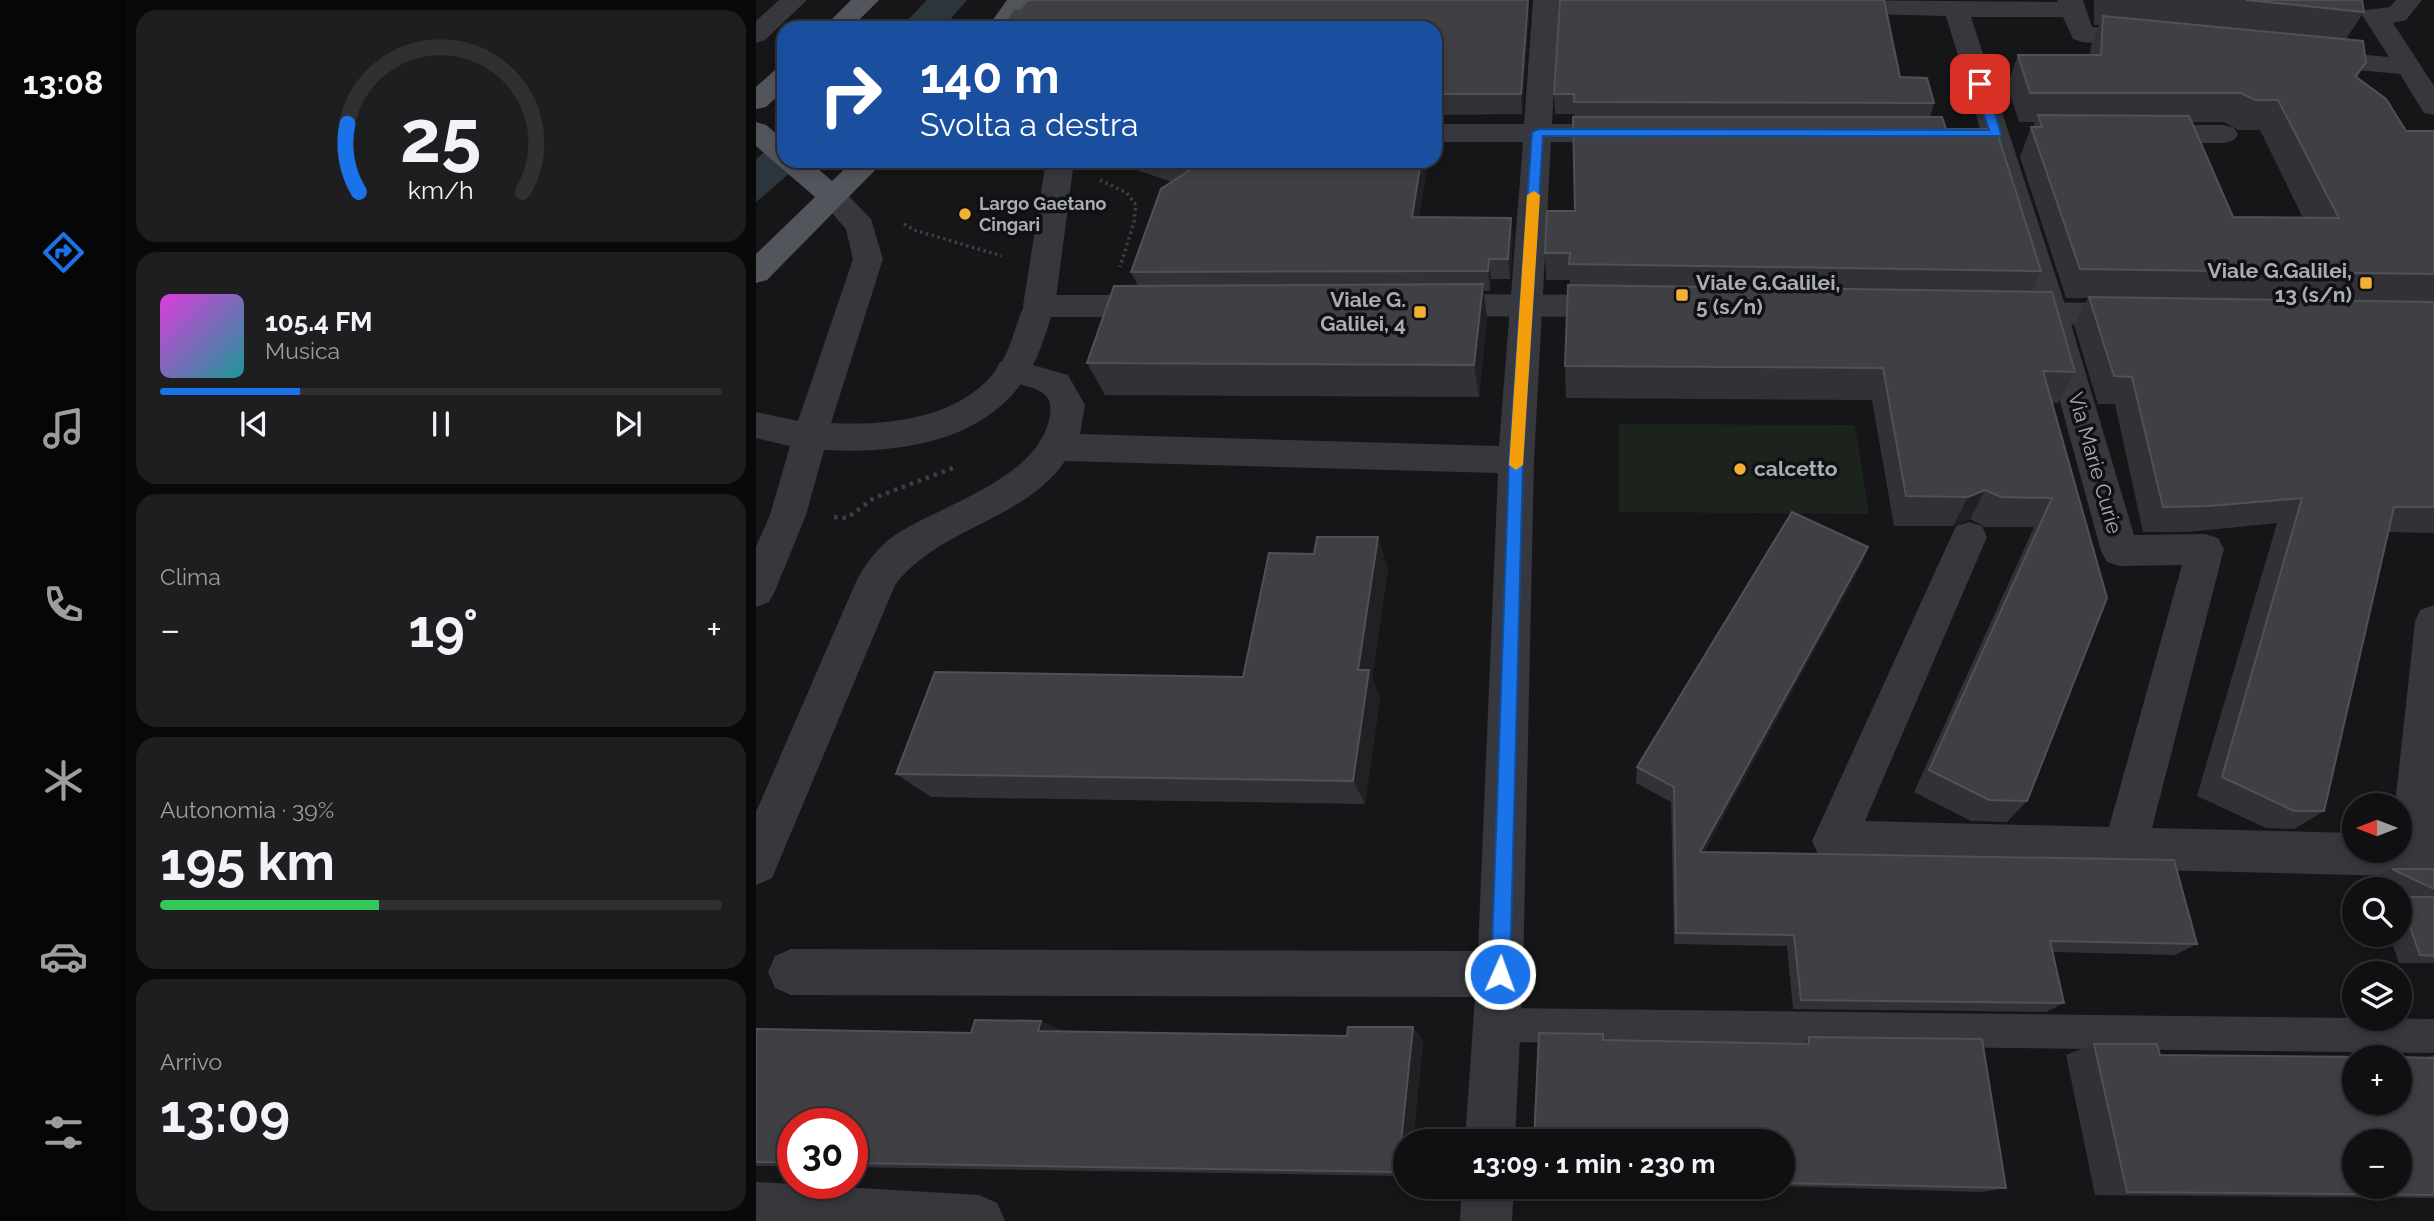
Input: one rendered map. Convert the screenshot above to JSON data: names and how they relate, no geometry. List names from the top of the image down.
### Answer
{
  "streets": {
    "street": ["Via Marie Curie"]
  },
  "places": {
    "other": ["Largo Gaetano Cingari", "calcetto"],
    "transit": ["Viale G.Galilei, 13 (s/n)", "Viale G.Galilei, 5 (s/n)", "Viale G. Galilei, 4"]
  },
  "north": "left",
  "page": {
    "tabs": "13:08",
    "turn": ["140 m", "Svolta a destra"],
    "song": ["105.4 FM", "Musica"],
    "tile": [
      "Clima",
      ["Autonomia · 39%", "195 km"],
      ["Arrivo", "13:09"]
    ],
    "heat": ["−", "19°", "+"],
    "map_buttons": ["+", "−"],
    "limit": "30",
    "trip": "13:09 · 1 min · 230 m",
    "gauge": ["25", "km/h"]
  }
}
